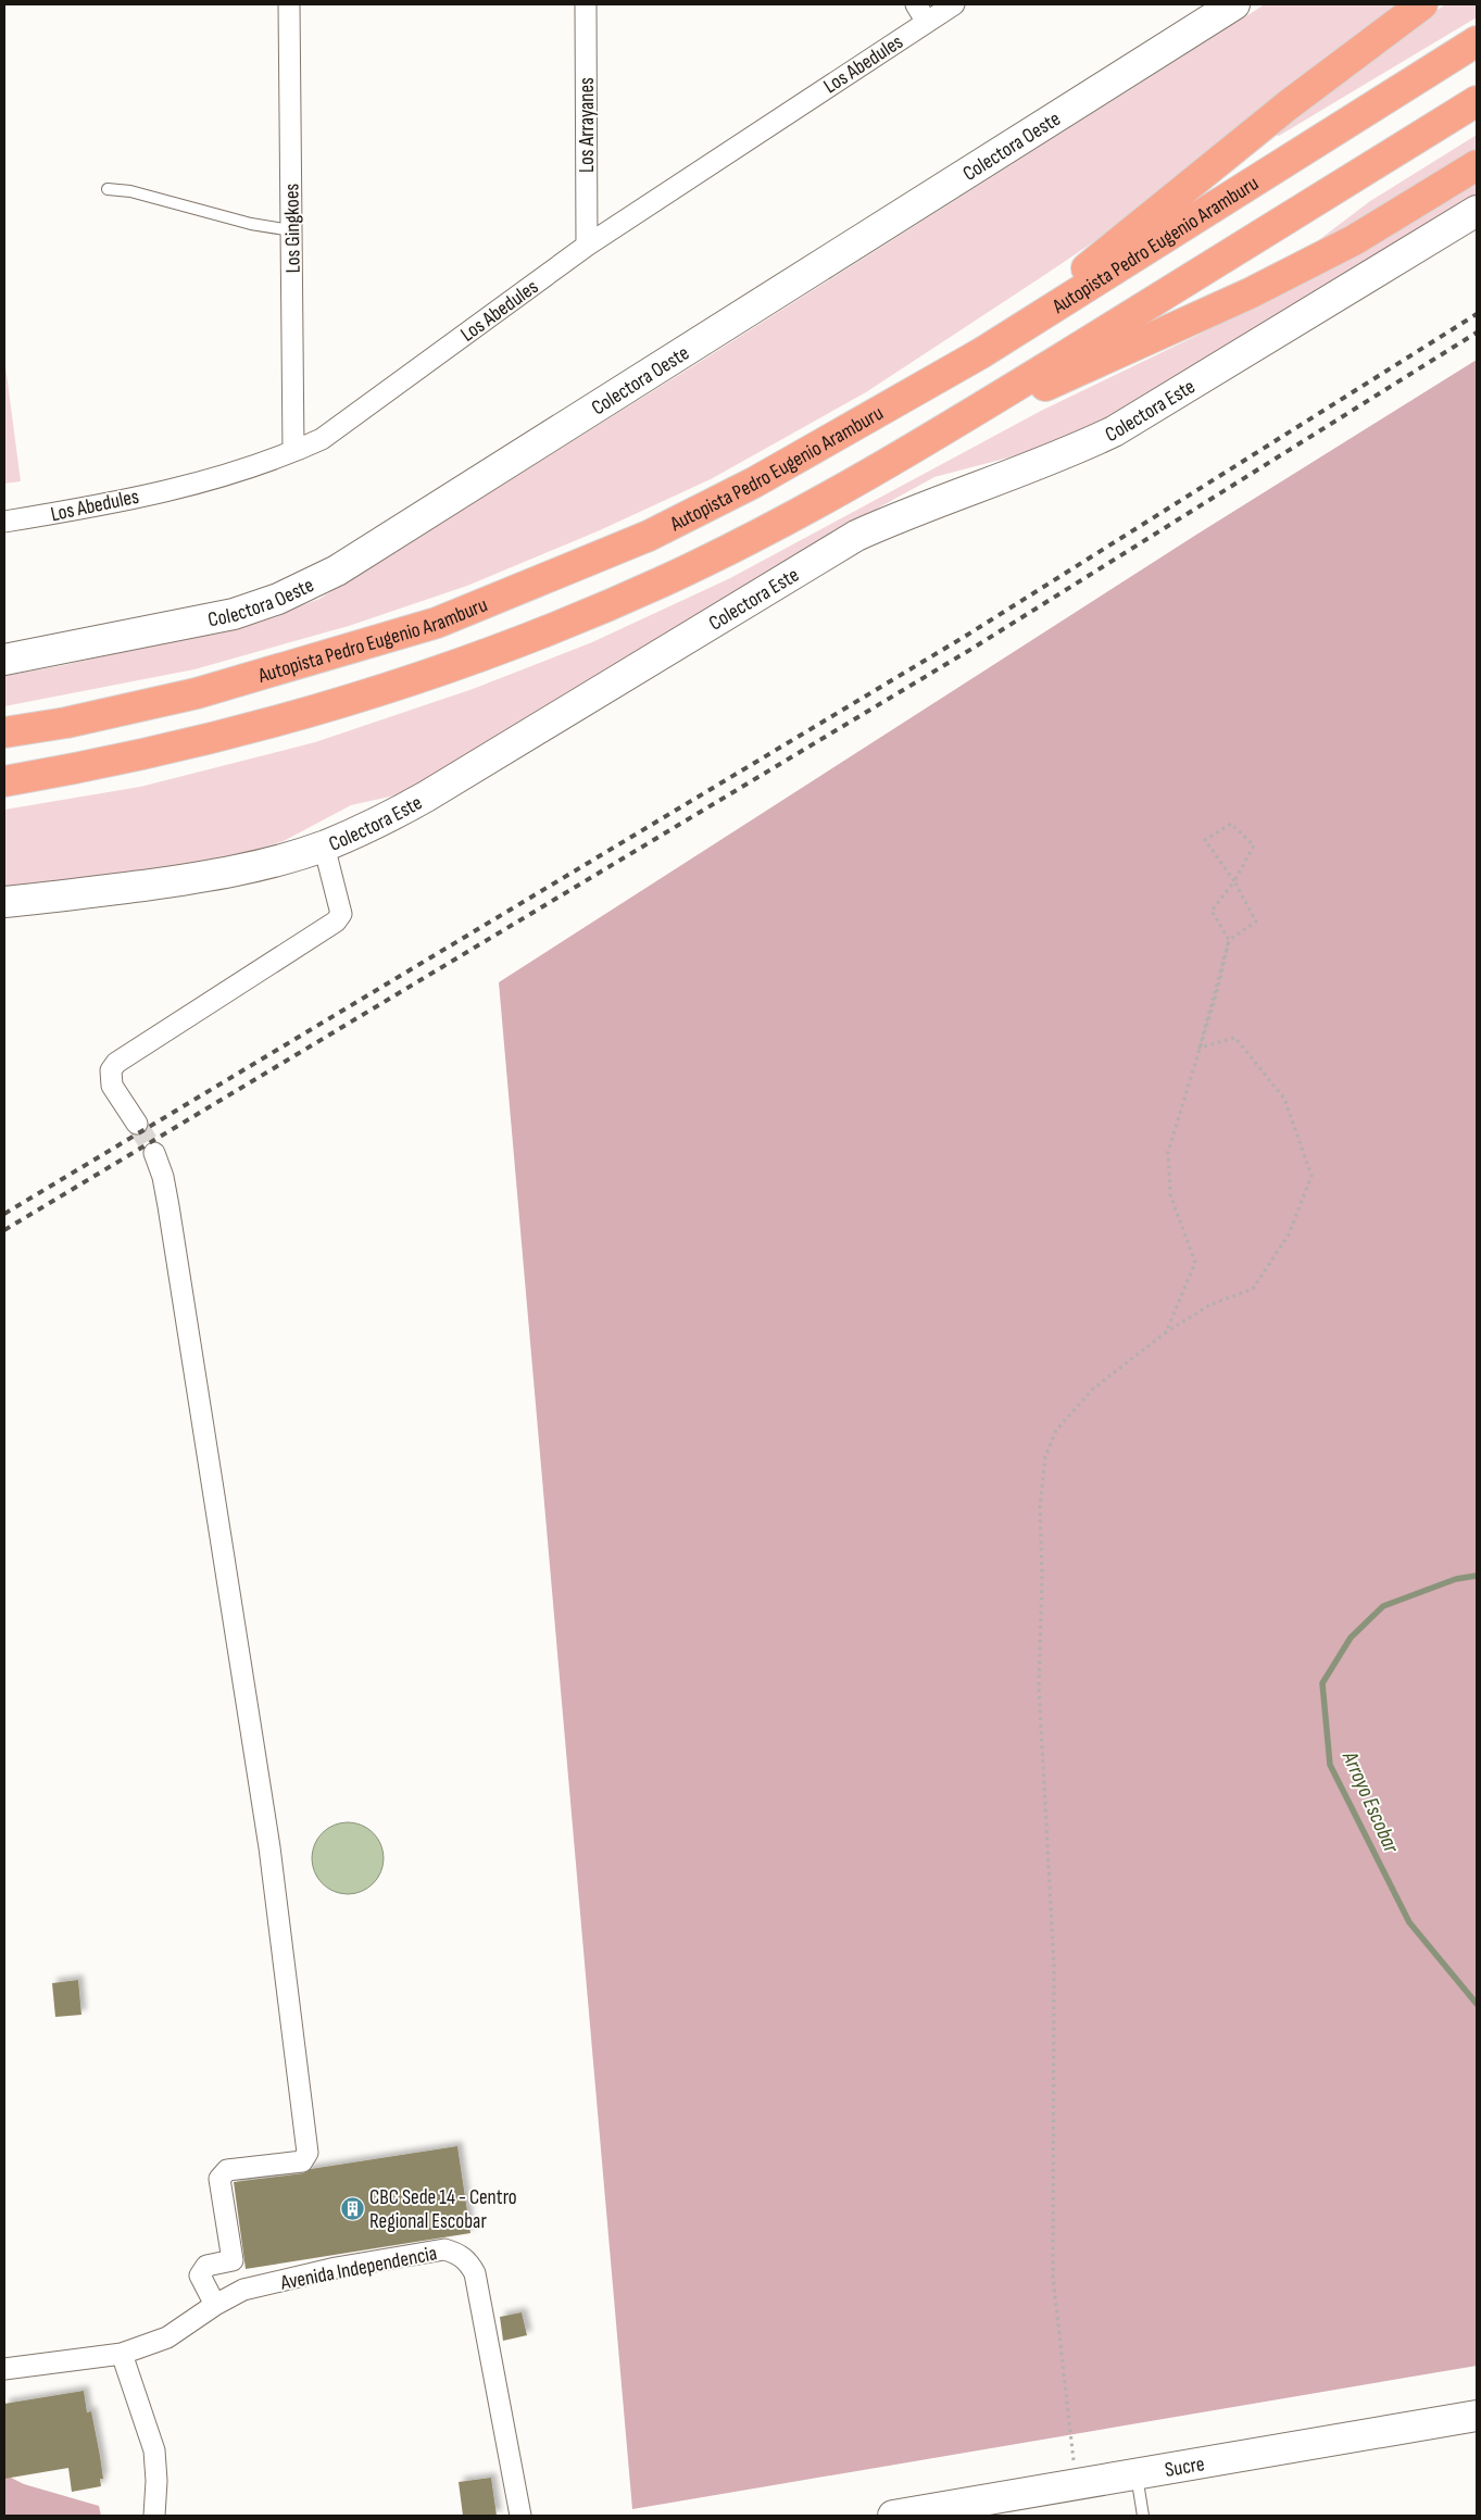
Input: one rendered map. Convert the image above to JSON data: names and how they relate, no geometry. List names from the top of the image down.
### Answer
{
  "streets": {
    "highway": ["Autopista Pedro Eugenio Aramburu"],
    "street": [
      "Los Abedules",
      "Los Arrayanes",
      "Colectora Oeste",
      "Los Gingkoes",
      "Colectora Este",
      "Avenida Independencia",
      "Sucre"
    ]
  },
  "crossings": [
    ["Los Abedules", "Los Arrayanes"],
    ["Los Abedules", "Los Gingkoes"]
  ],
  "water": ["Arroyo Escobar"],
  "places": {
    "building": ["CBC Sede 14 - Centro Regional Escobar"]
  }
}
